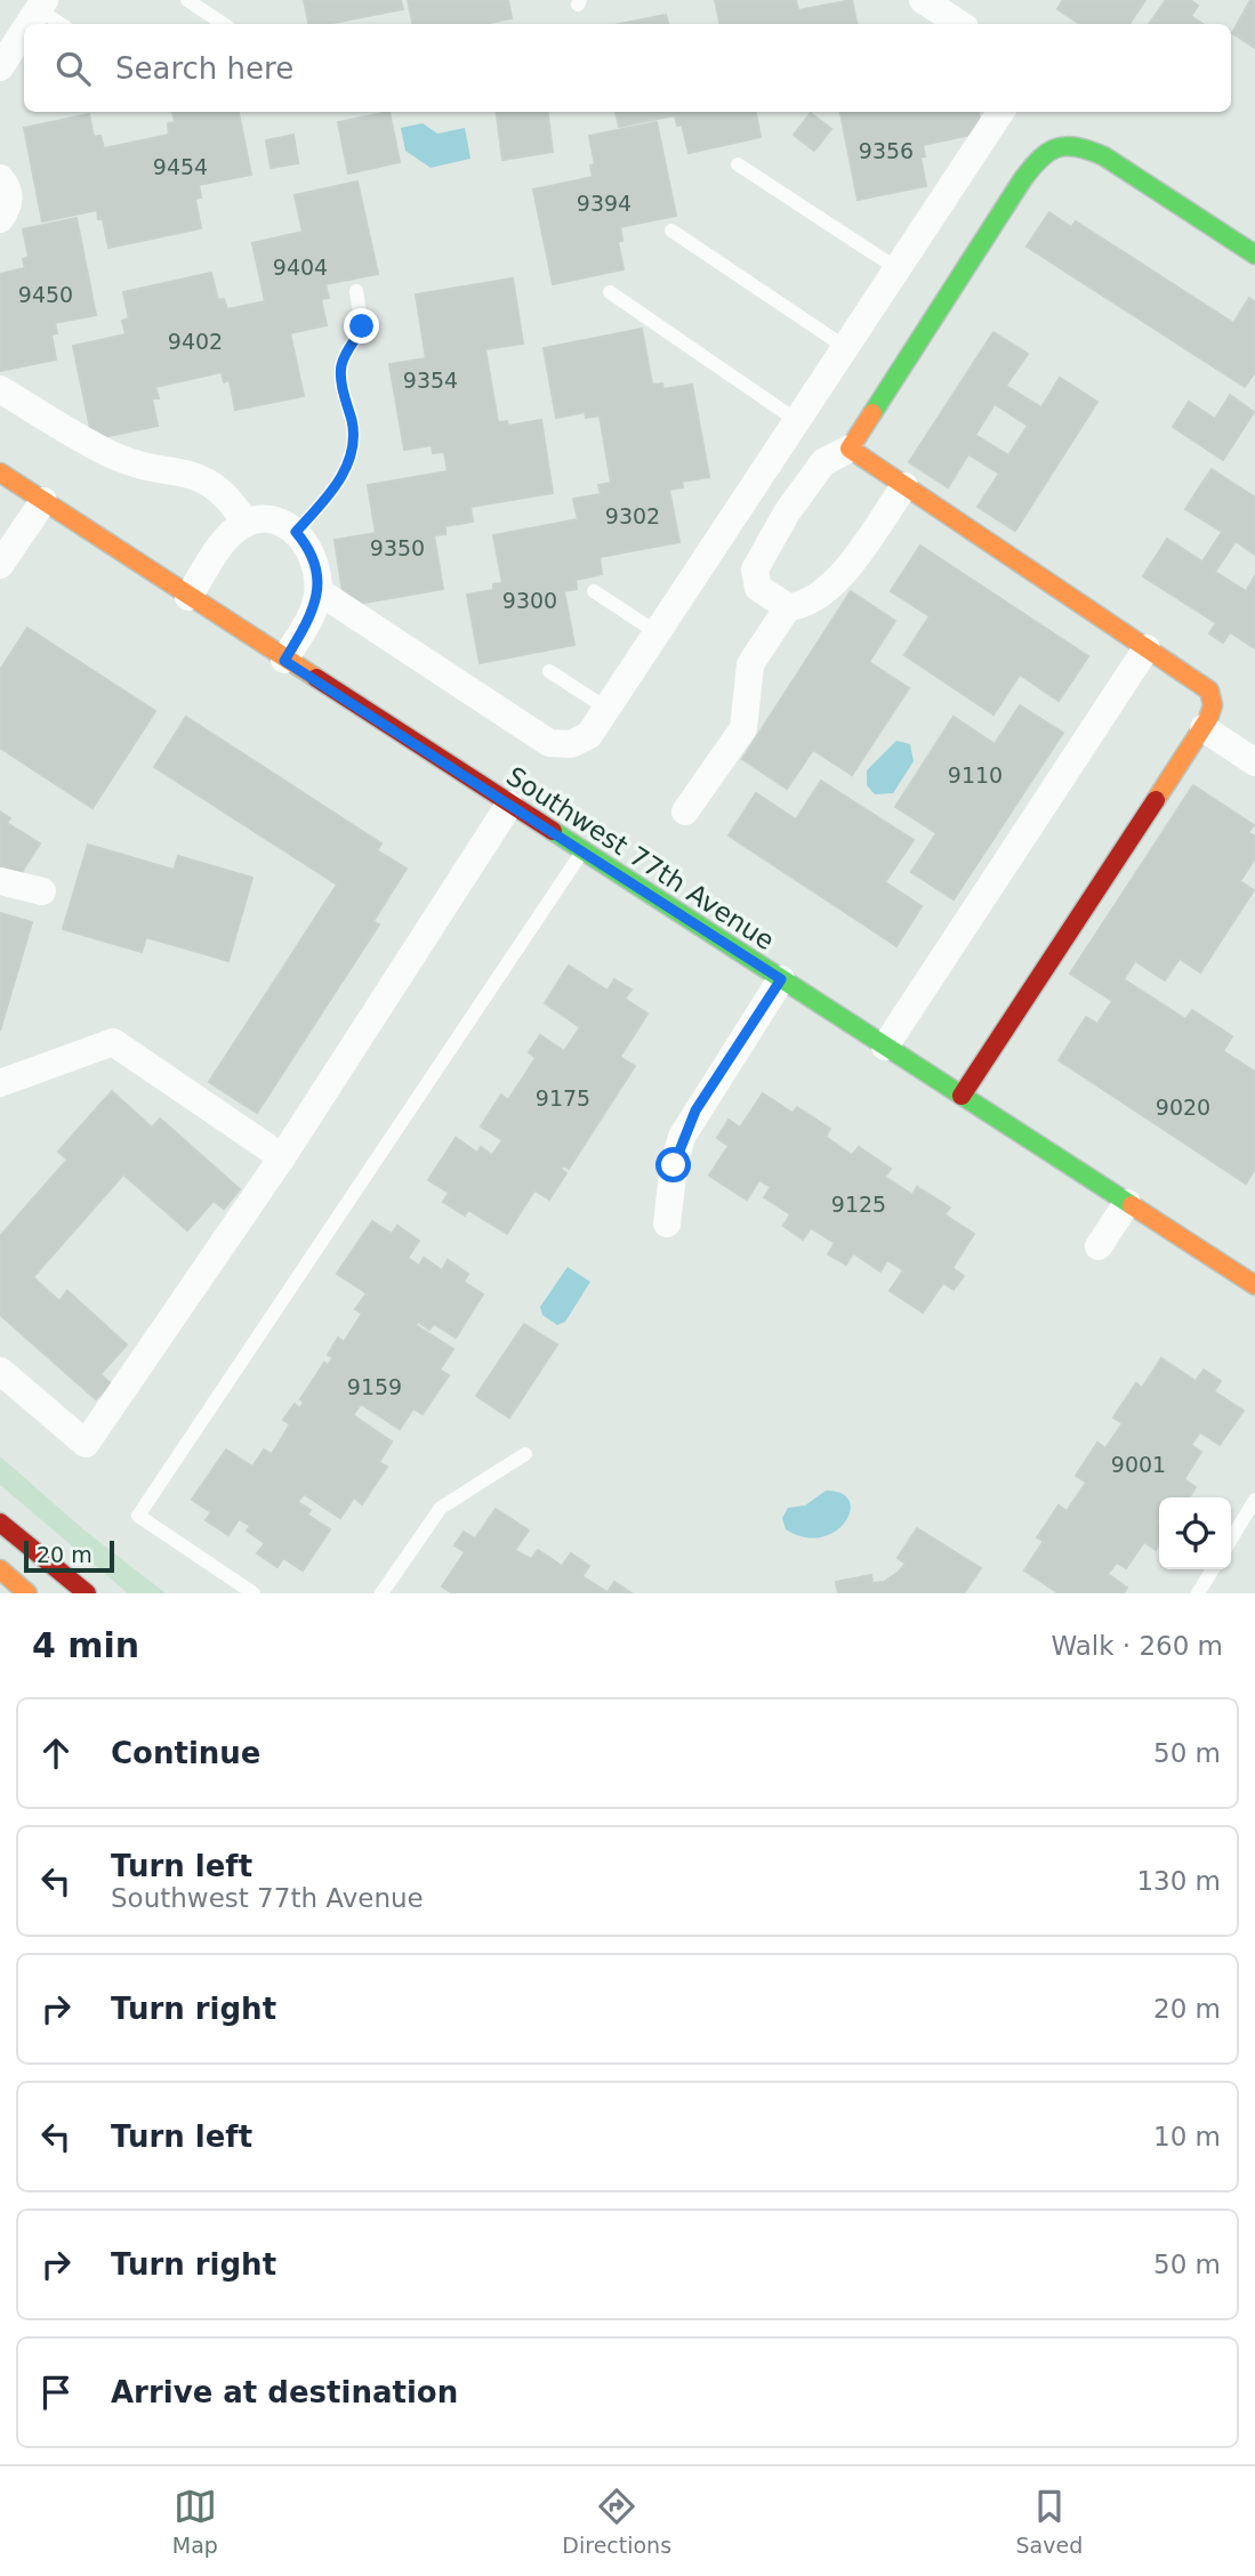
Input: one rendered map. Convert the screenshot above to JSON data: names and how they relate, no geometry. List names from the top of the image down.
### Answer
{
  "streets": {
    "main road": ["Southwest 77th Avenue"]
  },
  "house_numbers": [
    "9356",
    "9454",
    "9394",
    "9404",
    "9450",
    "9402",
    "9354",
    "9302",
    "9350",
    "9300",
    "9110",
    "9175",
    "9020",
    "9125",
    "9159",
    "9001"
  ],
  "scale_bar": "20 m",
  "page": {
    "search": "Search here",
    "scale": "20 m",
    "heading": ["4 min", "Walk · 260 m"],
    "list": [
      ["Continue", "50 m"],
      ["Turn left", "Southwest 77th Avenue", "130 m"],
      ["Turn right", "20 m"],
      ["Turn left", "10 m"],
      ["Turn right", "50 m"],
      "Arrive at destination"
    ],
    "nav": ["Map", "Directions", "Saved"]
  }
}
